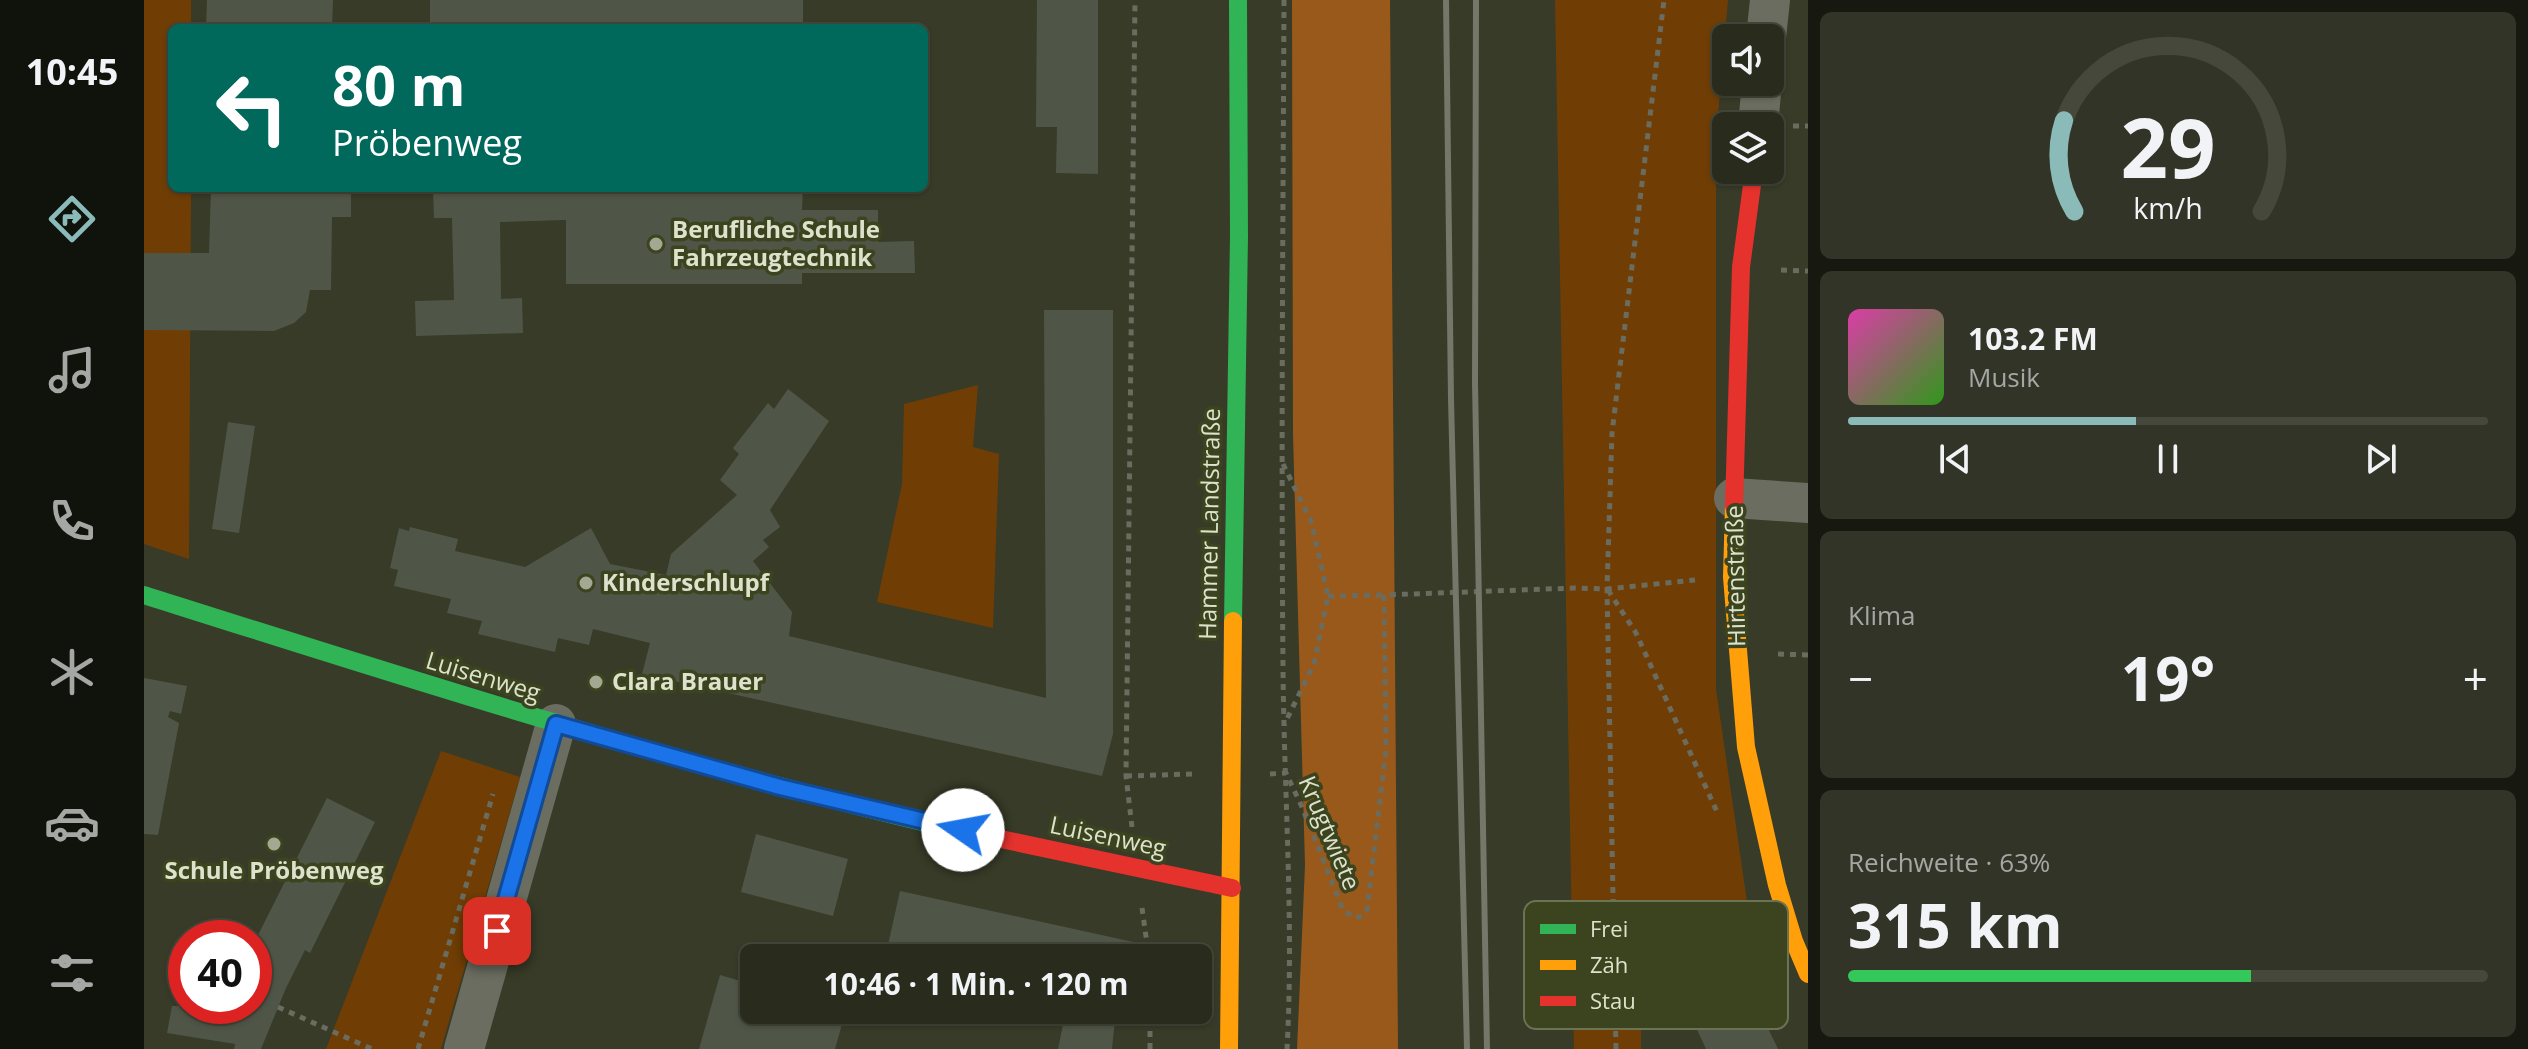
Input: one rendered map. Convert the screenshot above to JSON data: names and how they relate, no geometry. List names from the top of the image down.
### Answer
{
  "streets": {
    "street": ["Hammer Landstraße", "Hirtenstraße", "Luisenweg"],
    "path": ["Krugtwiete"]
  },
  "crossings": [
    ["Hammer Landstraße", "Luisenweg"],
    ["Hammer Landstraße", "Krugtwiete"]
  ],
  "places": [
    "Berufliche Schule Fahrzeugtechnik",
    "Kinderschlupf",
    "Clara Brauer",
    "Schule Pröbenweg"
  ],
  "legend": ["Frei", "Zäh", "Stau"],
  "page": {
    "tabs": "10:45",
    "turn": ["80 m", "Pröbenweg"],
    "song": ["103.2 FM", "Musik"],
    "tile": [
      "Klima",
      ["Reichweite · 63%", "315 km"]
    ],
    "heat": ["−", "19°", "+"],
    "limit": "40",
    "trip": "10:46 · 1 Min. · 120 m",
    "gauge": ["29", "km/h"]
  }
}
